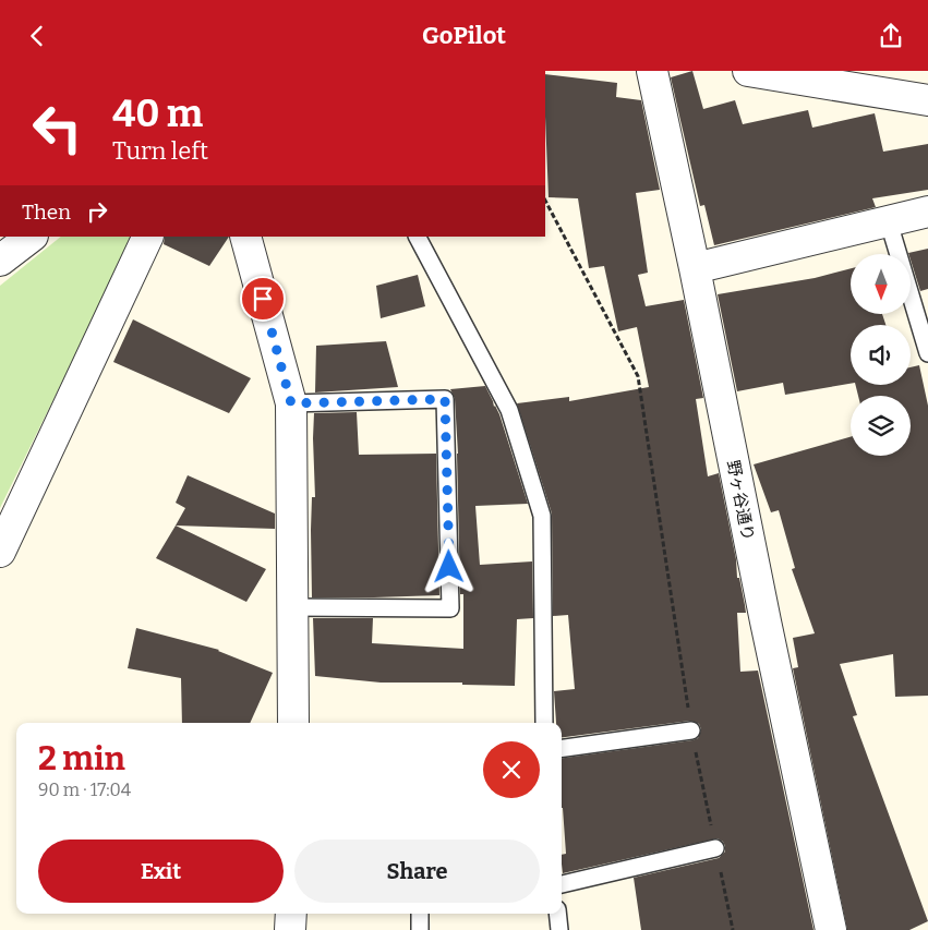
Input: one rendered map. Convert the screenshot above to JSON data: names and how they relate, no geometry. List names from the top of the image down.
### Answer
{
  "streets": {
    "street": ["野ヶ谷通り"]
  },
  "north": "bottom",
  "page": {
    "header": "GoPilot",
    "turn": ["40 m", "Turn left"],
    "then": "Then",
    "heading": ["2 min", "90 m · 17:04"],
    "buttons": ["Exit", "Share"]
  }
}
